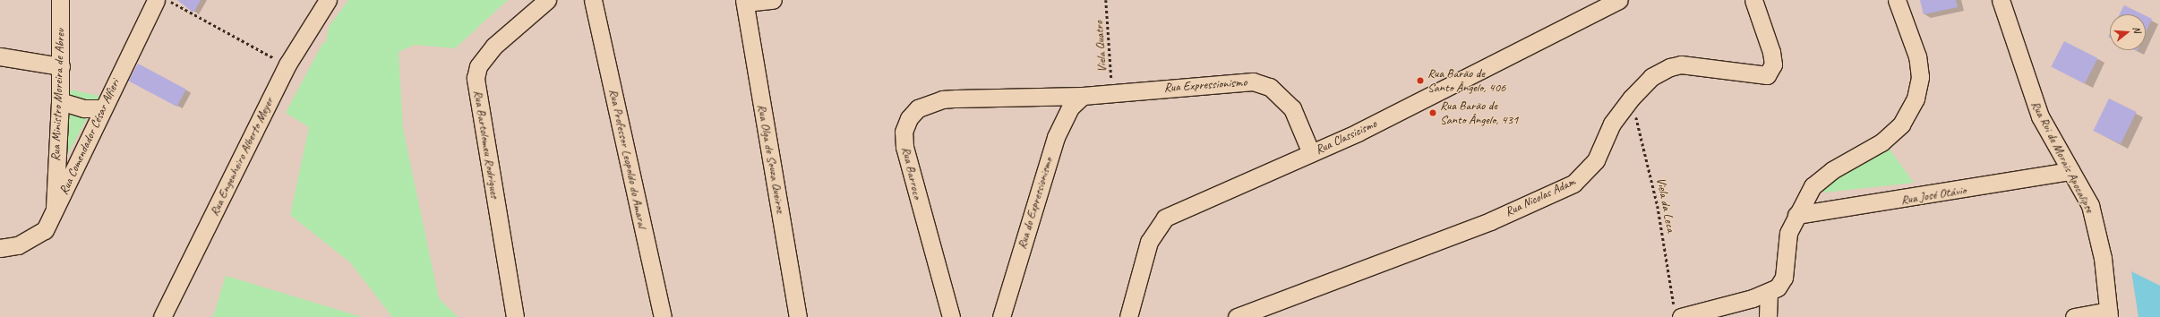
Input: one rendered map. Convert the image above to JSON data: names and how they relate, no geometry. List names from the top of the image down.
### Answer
{
  "streets": {
    "street": [
      "Rua Expressionismo",
      "Rua Ministro Moreira de Abreu",
      "Rua Comendador César Alfieri",
      "Rua Classicismo",
      "Rua Bartolomeu Rodrigues",
      "Rua Engenheiro Alberto Meyer",
      "Rua Rui de Morais Apocalipse",
      "Rua Professor Leopoldo do Amaral",
      "Rua Olga de Souza Queiroz",
      "Rua Barroco",
      "Rua José Otávio",
      "Rua Nicolas Adam",
      "Rua do Expressionismo"
    ],
    "path": ["Viela Quatro", "Viela da Leca"]
  },
  "crossings": [
    ["Viela Quatro", "Rua Expressionismo"],
    ["Rua Expressionismo", "Rua Classicismo"],
    ["Rua Expressionismo", "Rua Barroco"],
    ["Rua Expressionismo", "Rua do Expressionismo"],
    ["Rua Ministro Moreira de Abreu", "Rua Comendador César Alfieri"],
    ["Rua Rui de Morais Apocalipse", "Rua José Otávio"],
    ["Rua Barroco", "Rua do Expressionismo"],
    ["Rua Nicolas Adam", "Viela da Leca"]
  ],
  "places": ["Rua Barão de Santo Ângelo, 406", "Rua Barão de Santo Ângelo, 431"],
  "north": "right"
}
